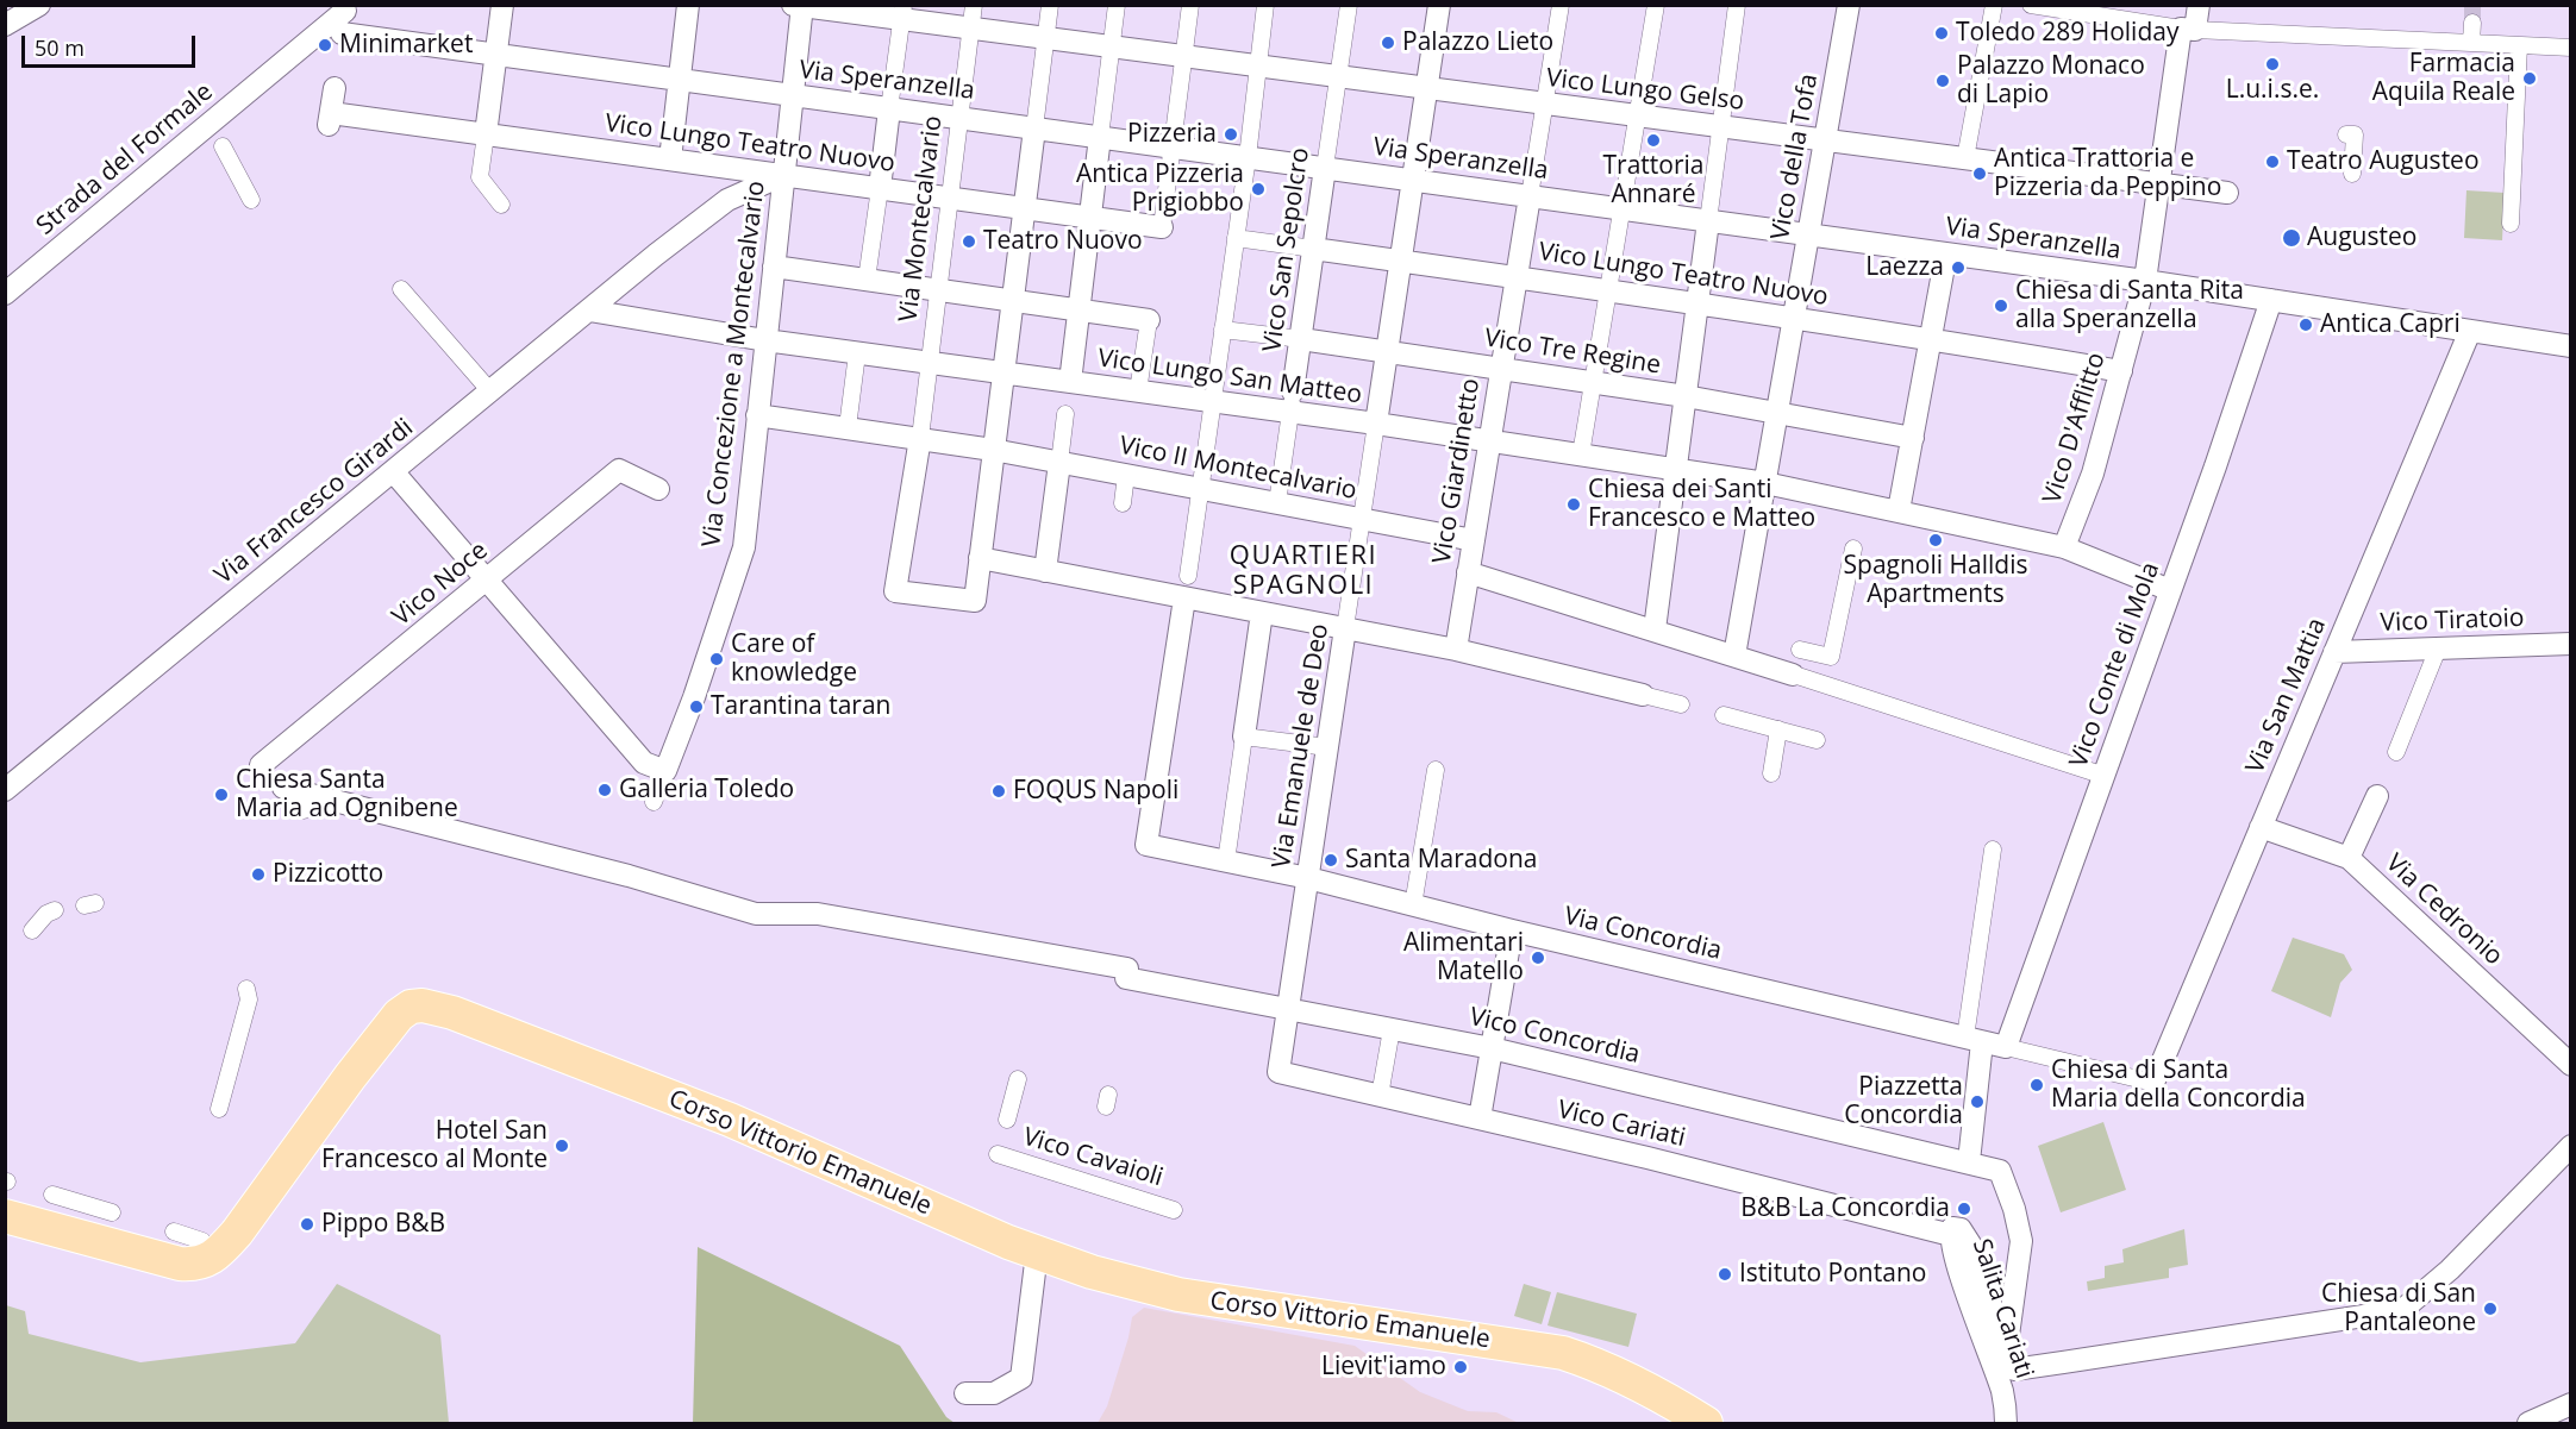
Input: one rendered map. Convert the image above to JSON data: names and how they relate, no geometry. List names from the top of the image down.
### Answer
{
  "streets": {
    "main road": ["Corso Vittorio Emanuele"],
    "street": [
      "Via Speranzella",
      "Vico Lungo Gelso",
      "Vico Lungo Teatro Nuovo",
      "Vico della Tofa",
      "Strada del Formale",
      "Via Montecalvario",
      "Vico San Sepolcro",
      "Vico Tre Regine",
      "Via Concezione a Montecalvario",
      "Vico Lungo San Matteo",
      "Vico D'Afflitto",
      "Vico II Montecalvario",
      "Vico Giardinetto",
      "Via Francesco Girardi",
      "Vico Noce",
      "Vico Tiratoio",
      "Vico Conte di Mola",
      "Via San Mattia",
      "Via Emanuele de Deo",
      "Via Cedronio",
      "Via Concordia",
      "Vico Concordia",
      "Vico Cariati",
      "Vico Cavaioli",
      "Salita Cariati"
    ]
  },
  "crossings": [
    ["Via Speranzella", "Vico della Tofa"],
    ["Via Speranzella", "Strada del Formale"],
    ["Via Speranzella", "Via Montecalvario"],
    ["Via Speranzella", "Vico San Sepolcro"],
    ["Via Speranzella", "Via Concezione a Montecalvario"],
    ["Via Speranzella", "Vico D'Afflitto"],
    ["Via Speranzella", "Vico Giardinetto"],
    ["Via Speranzella", "Vico Conte di Mola"],
    ["Via Speranzella", "Via San Mattia"],
    ["Via Speranzella", "Via Emanuele de Deo"],
    ["Vico Lungo Gelso", "Vico della Tofa"],
    ["Vico Lungo Gelso", "Via Montecalvario"],
    ["Vico Lungo Gelso", "Vico San Sepolcro"],
    ["Vico Lungo Gelso", "Via Concezione a Montecalvario"],
    ["Vico Lungo Gelso", "Vico D'Afflitto"],
    ["Vico Lungo Gelso", "Vico Giardinetto"],
    ["Vico Lungo Gelso", "Via Emanuele de Deo"],
    ["Vico Lungo Teatro Nuovo", "Vico della Tofa"],
    ["Vico Lungo Teatro Nuovo", "Via Montecalvario"],
    ["Vico Lungo Teatro Nuovo", "Vico San Sepolcro"],
    ["Vico Lungo Teatro Nuovo", "Via Concezione a Montecalvario"],
    ["Vico Lungo Teatro Nuovo", "Vico D'Afflitto"],
    ["Vico Lungo Teatro Nuovo", "Vico Giardinetto"],
    ["Vico Lungo Teatro Nuovo", "Via Francesco Girardi"],
    ["Vico Lungo Teatro Nuovo", "Via Emanuele de Deo"],
    ["Vico della Tofa", "Vico Tre Regine"],
    ["Vico della Tofa", "Vico Lungo San Matteo"],
    ["Via Montecalvario", "Vico Lungo San Matteo"],
    ["Via Montecalvario", "Vico II Montecalvario"],
    ["Vico San Sepolcro", "Vico Tre Regine"],
    ["Vico San Sepolcro", "Vico Lungo San Matteo"],
    ["Vico San Sepolcro", "Vico II Montecalvario"],
    ["Vico Tre Regine", "Vico Giardinetto"],
    ["Vico Tre Regine", "Via Emanuele de Deo"],
    ["Via Concezione a Montecalvario", "Vico Lungo San Matteo"],
    ["Via Concezione a Montecalvario", "Vico II Montecalvario"],
    ["Via Concezione a Montecalvario", "Via Francesco Girardi"],
    ["Vico Lungo San Matteo", "Vico D'Afflitto"],
    ["Vico Lungo San Matteo", "Vico Giardinetto"],
    ["Vico Lungo San Matteo", "Via Francesco Girardi"],
    ["Vico Lungo San Matteo", "Vico Conte di Mola"],
    ["Vico Lungo San Matteo", "Via Emanuele de Deo"],
    ["Vico II Montecalvario", "Vico Giardinetto"],
    ["Vico II Montecalvario", "Via Emanuele de Deo"],
    ["Vico Tiratoio", "Via San Mattia"],
    ["Vico Conte di Mola", "Via Concordia"],
    ["Via San Mattia", "Via Cedronio"],
    ["Via Emanuele de Deo", "Via Concordia"],
    ["Via Emanuele de Deo", "Vico Concordia"],
    ["Via Emanuele de Deo", "Vico Cariati"],
    ["Vico Concordia", "Salita Cariati"],
    ["Vico Cariati", "Salita Cariati"]
  ],
  "districts": ["QUARTIERI SPAGNOLI"],
  "places": [
    "Toledo 289 Holiday",
    "Palazzo Lieto",
    "Minimarket",
    "L.u.i.s.e.",
    "Farmacia Aquila Reale",
    "Palazzo Monaco di Lapio",
    "Pizzeria",
    "Trattoria Annaré",
    "Teatro Augusteo",
    "Antica Trattoria e Pizzeria da Peppino",
    "Antica Pizzeria Prigiobbo",
    "Augusteo",
    "Teatro Nuovo",
    "Laezza",
    "Chiesa di Santa Rita alla Speranzella",
    "Antica Capri",
    "Chiesa dei Santi Francesco e Matteo",
    "Spagnoli Halldis Apartments",
    "Care of knowledge",
    "Tarantina taran",
    "Galleria Toledo",
    "FOQUS Napoli",
    "Chiesa Santa Maria ad Ognibene",
    "Santa Maradona",
    "Pizzicotto",
    "Alimentari Matello",
    "Chiesa di Santa Maria della Concordia",
    "Piazzetta Concordia",
    "Hotel San Francesco al Monte",
    "B&B La Concordia",
    "Pippo B&B",
    "Istituto Pontano",
    "Chiesa di San Pantaleone",
    "Lievit'iamo"
  ],
  "scale_bar": "50 m"
}
